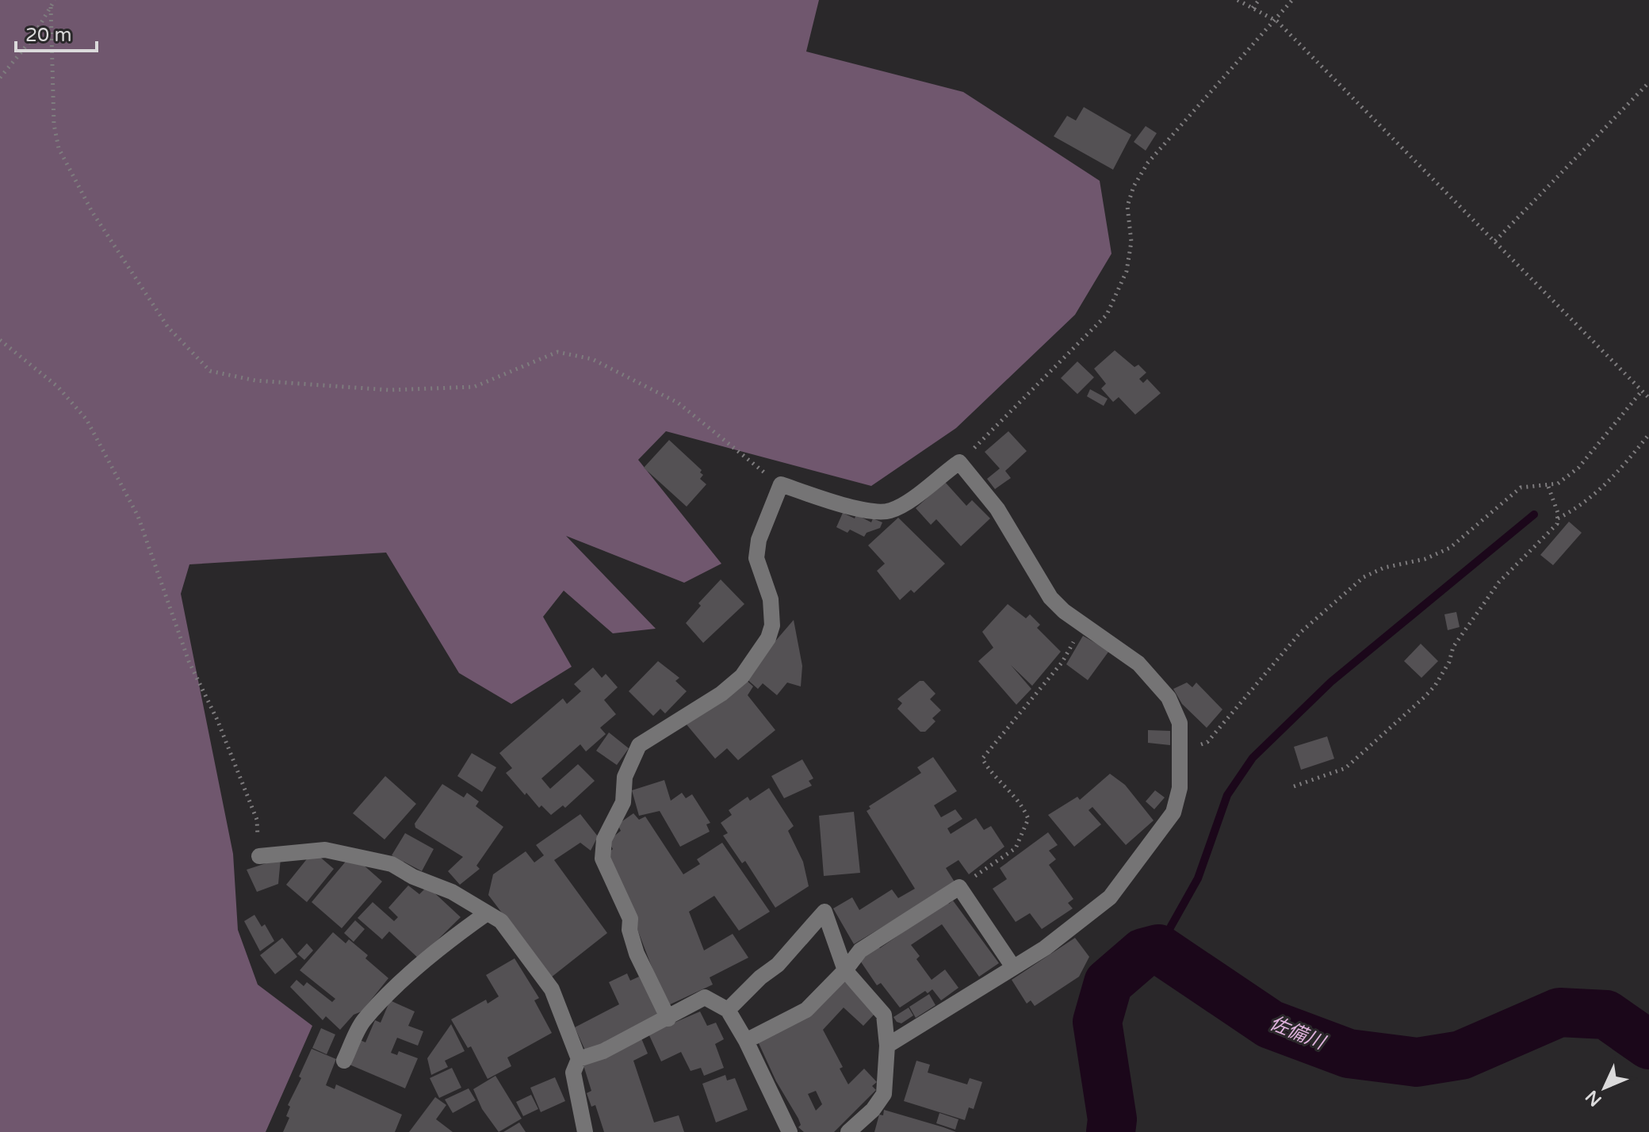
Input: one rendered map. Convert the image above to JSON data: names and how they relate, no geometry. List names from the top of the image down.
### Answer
{
  "water": ["佐備川"],
  "scale_bar": "20 m",
  "north": "bottom left"
}
